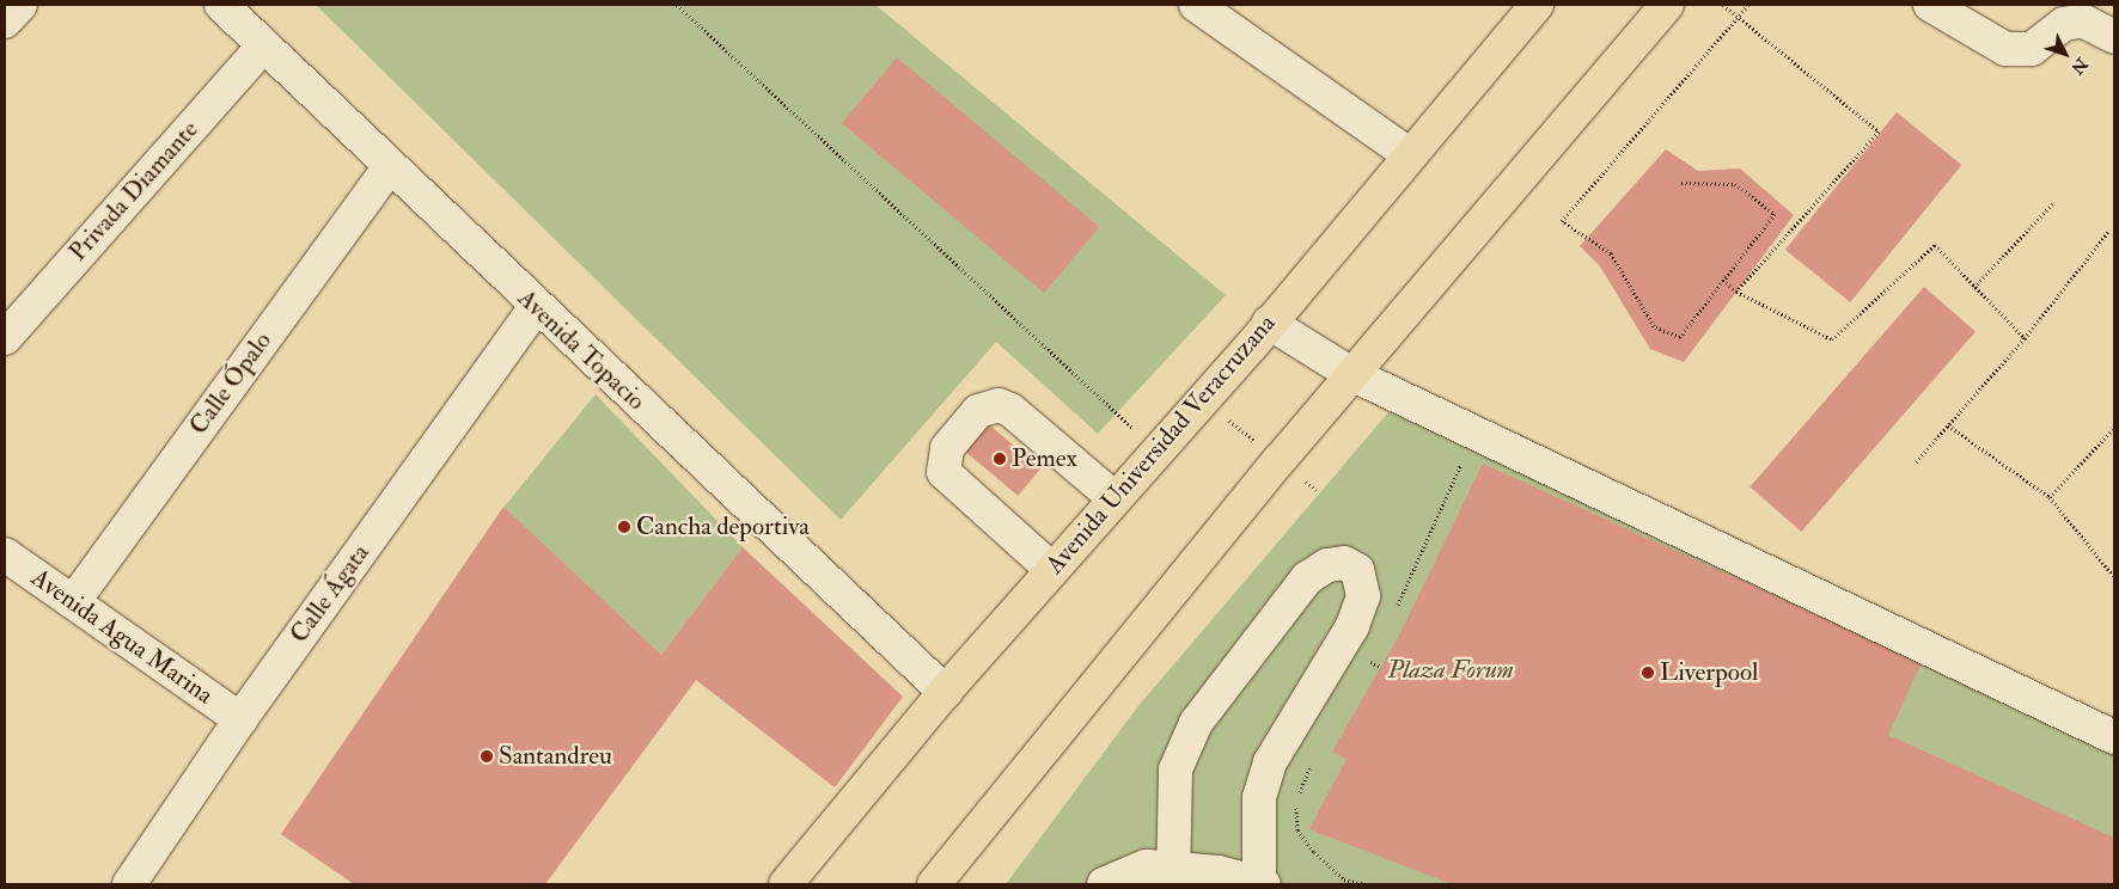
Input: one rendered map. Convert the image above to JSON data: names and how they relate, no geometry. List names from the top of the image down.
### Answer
{
  "streets": {
    "main road": ["Avenida Universidad Veracruzana"],
    "street": [
      "Privada Diamante",
      "Avenida Topacio",
      "Calle Ópalo",
      "Calle Ágata",
      "Avenida Agua Marina"
    ]
  },
  "crossings": [
    ["Privada Diamante", "Avenida Topacio"],
    ["Avenida Topacio", "Calle Ópalo"],
    ["Avenida Topacio", "Avenida Universidad Veracruzana"],
    ["Avenida Topacio", "Calle Ágata"],
    ["Calle Ópalo", "Avenida Agua Marina"],
    ["Calle Ágata", "Avenida Agua Marina"]
  ],
  "parks": ["Plaza Forum"],
  "places": [
    "Pemex",
    "Cancha deportiva",
    "Liverpool",
    "Santandreu"
  ],
  "north": "bottom right"
}
